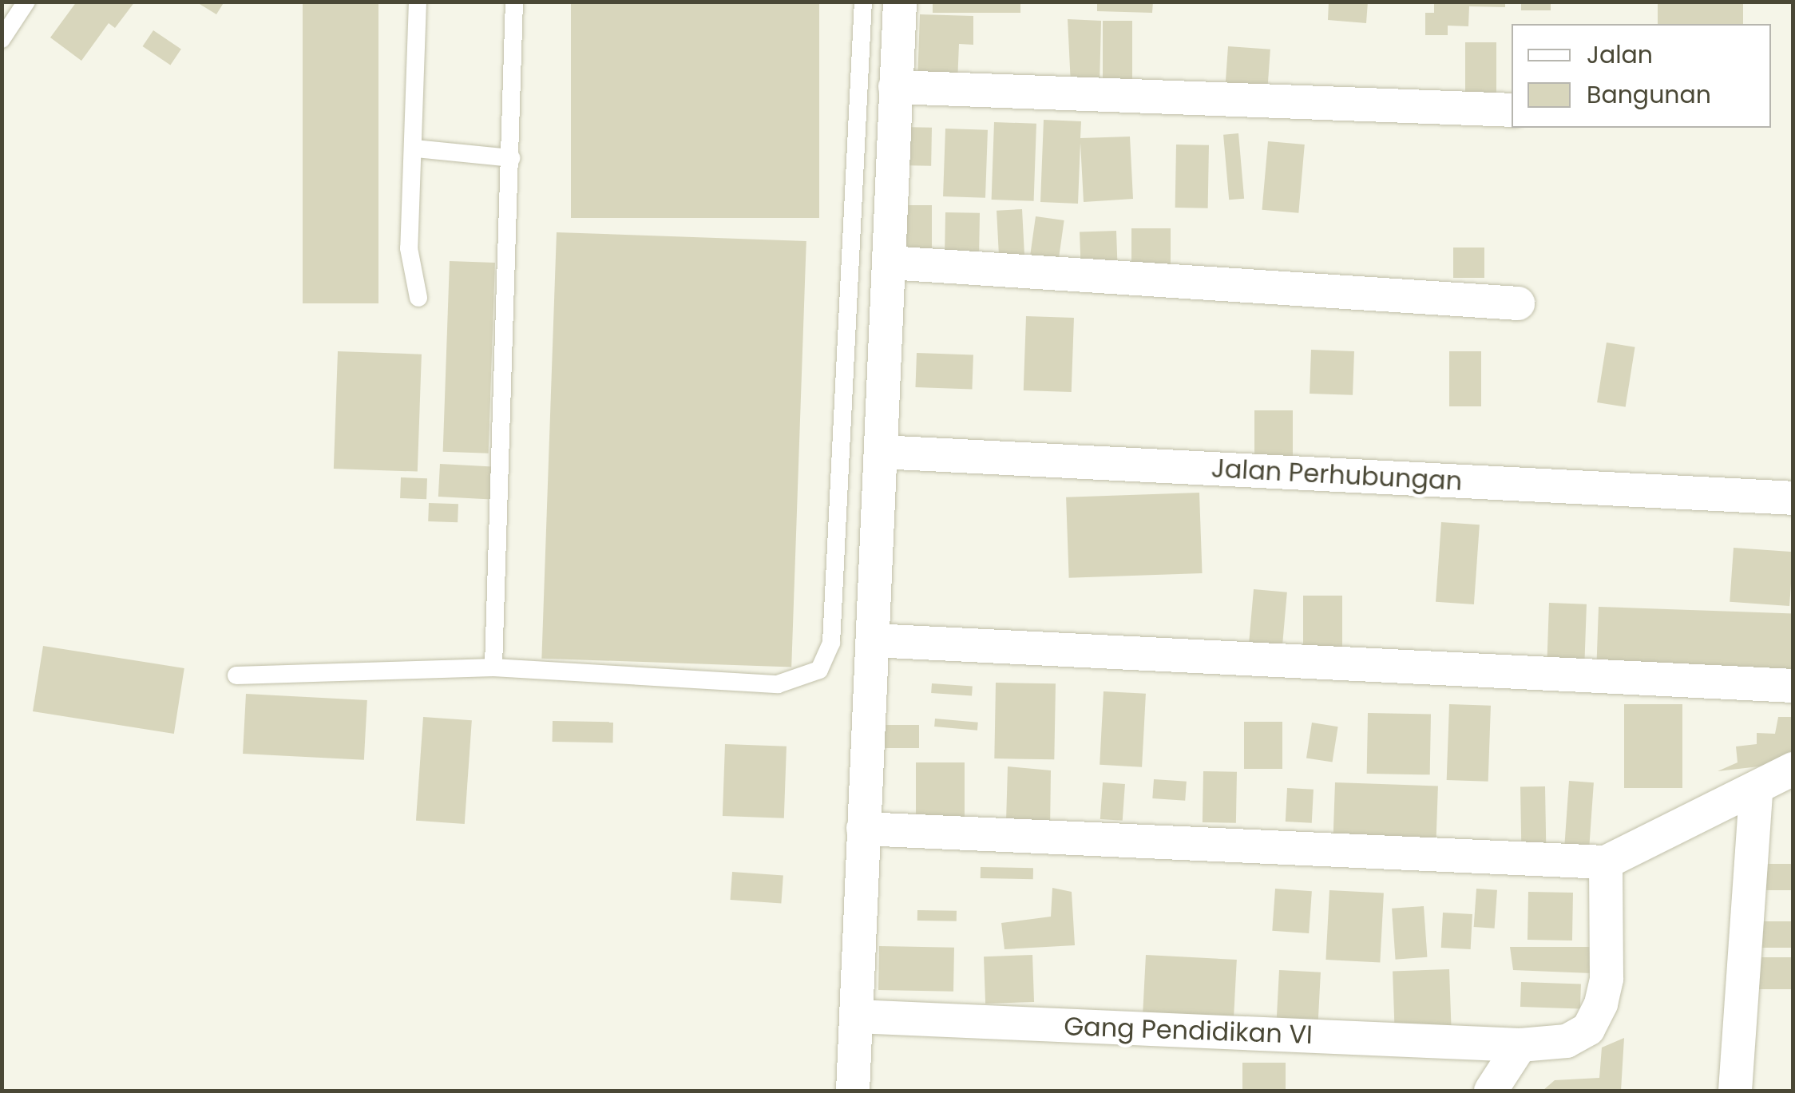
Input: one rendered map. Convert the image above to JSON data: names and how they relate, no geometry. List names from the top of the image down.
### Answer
{
  "streets": {
    "street": ["Jalan Perhubungan", "Gang Pendidikan VI"]
  },
  "legend": ["Jalan", "Bangunan"]
}
